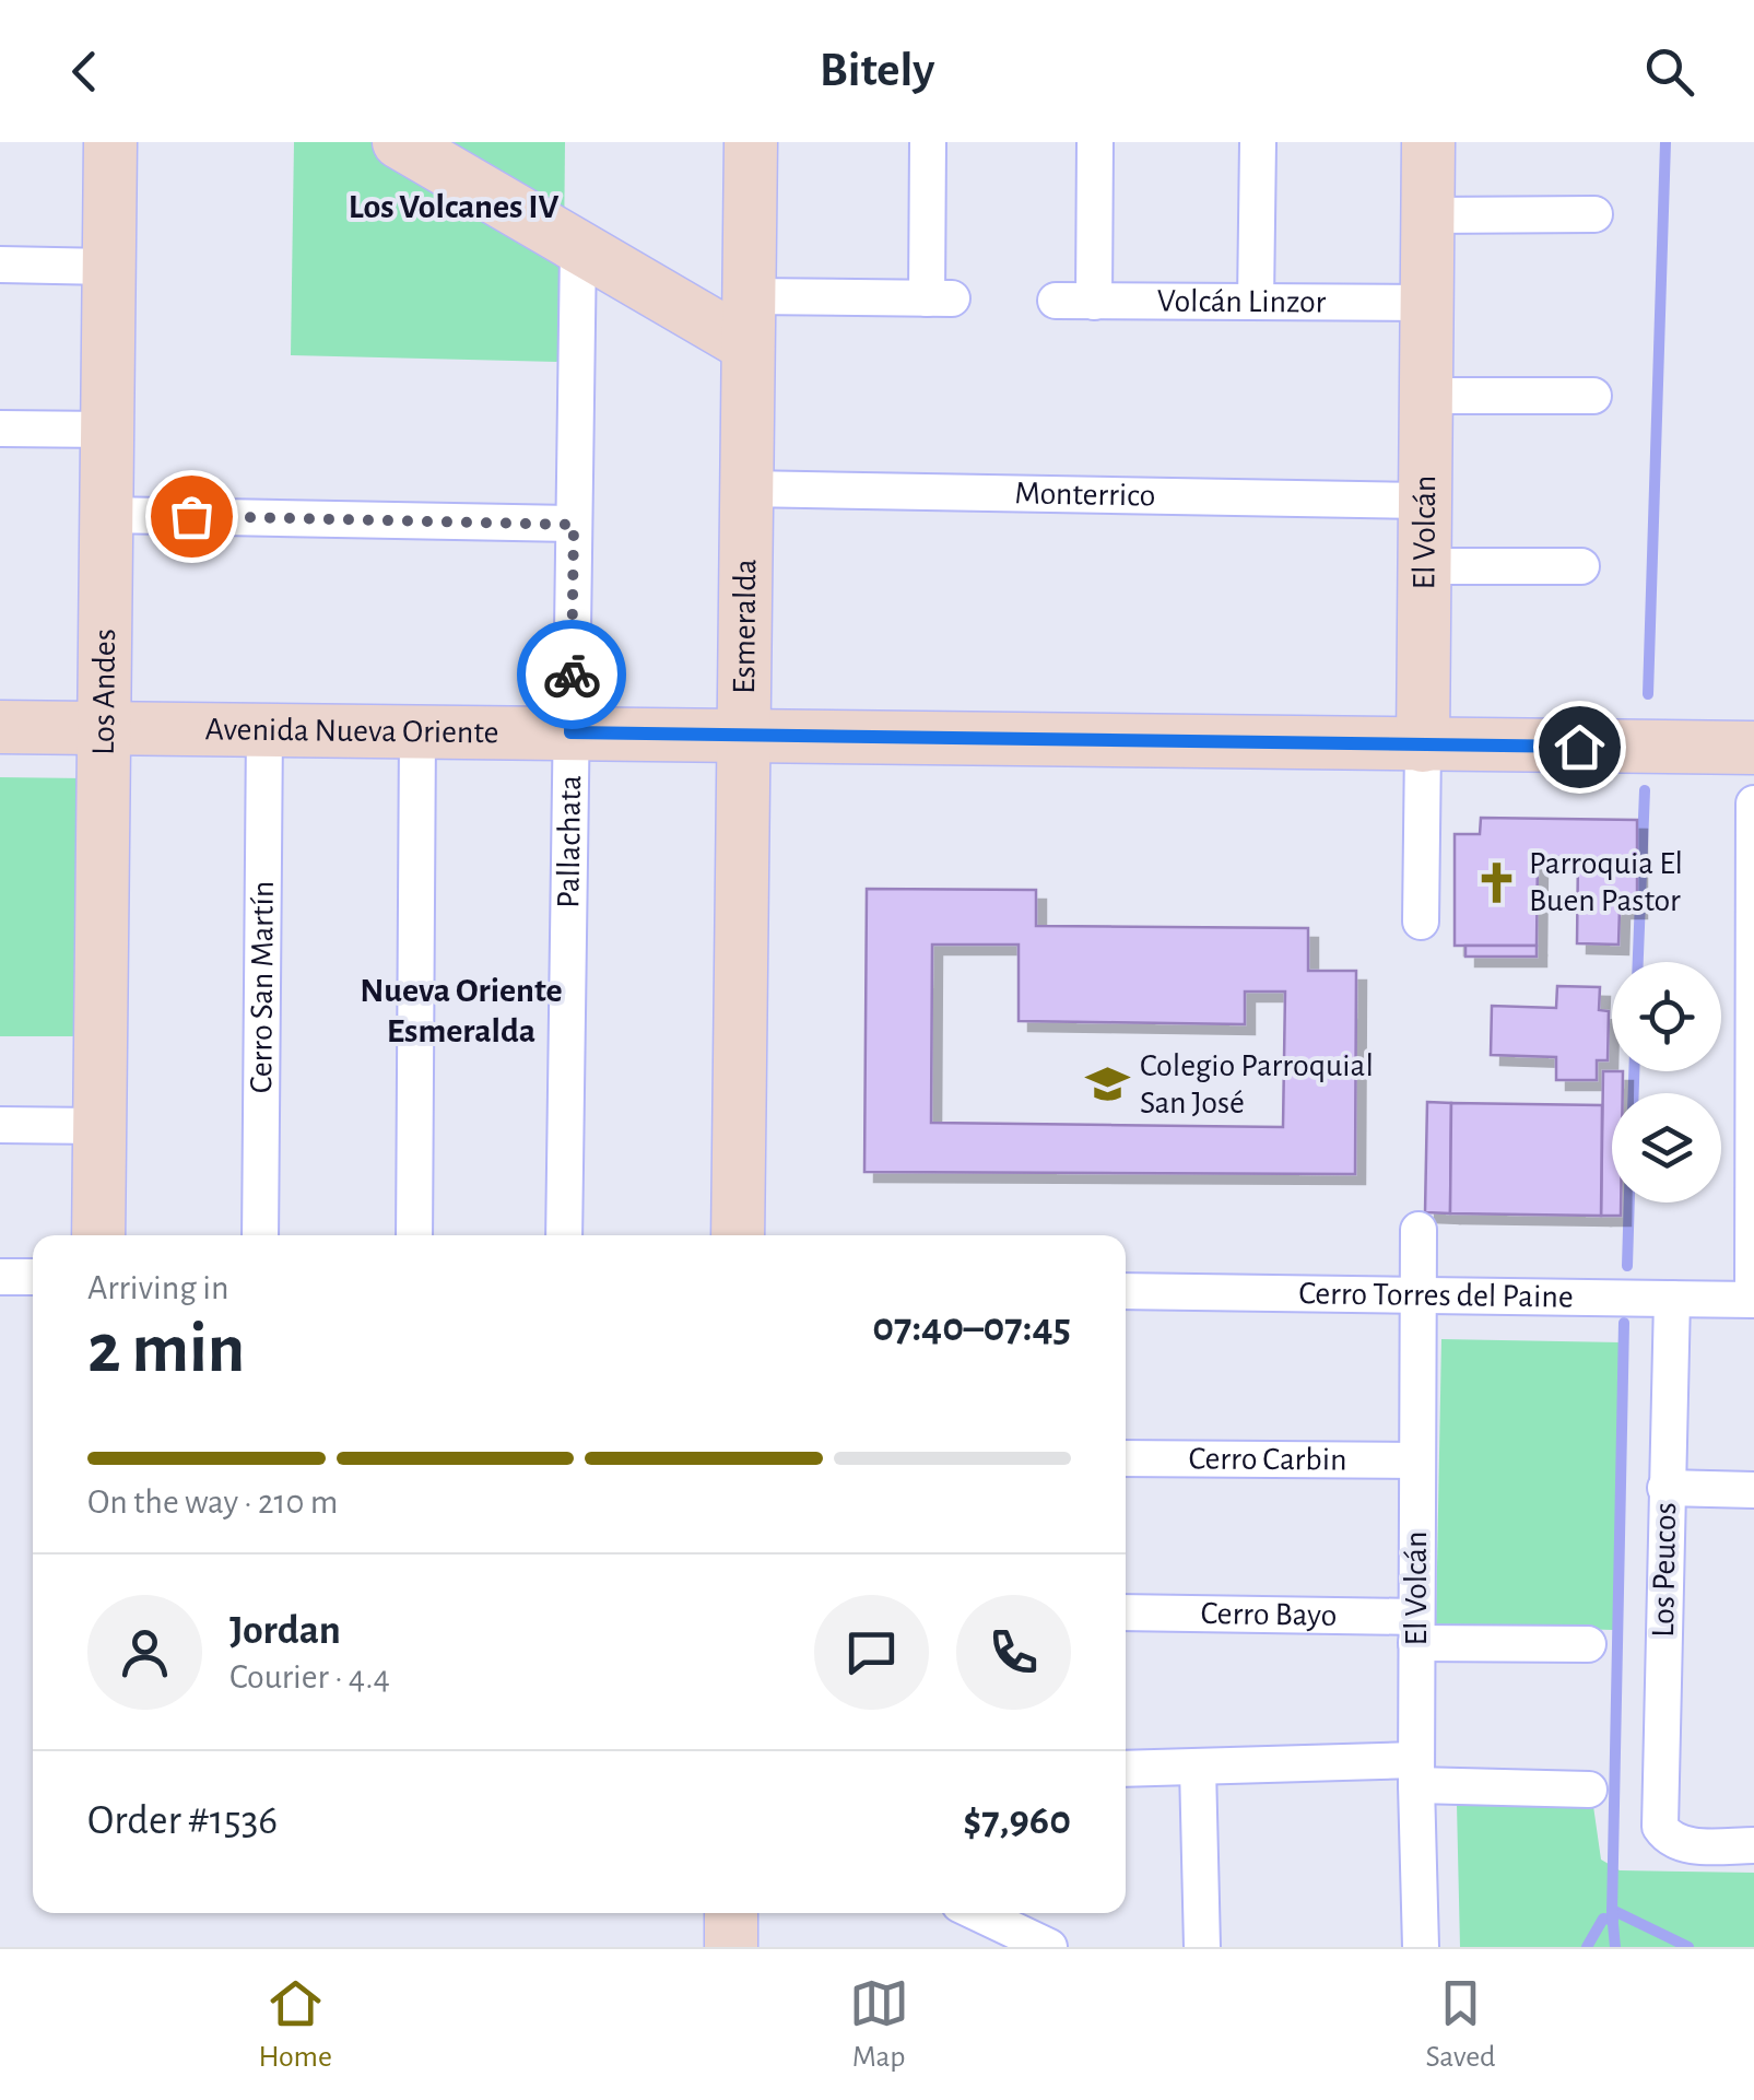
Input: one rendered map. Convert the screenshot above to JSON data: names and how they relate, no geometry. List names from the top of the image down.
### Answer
{
  "streets": {
    "street": [
      "Volcán Linzor",
      "Monterrico",
      "El Volcán",
      "Esmeralda",
      "Los Andes",
      "Avenida Nueva Oriente",
      "Pallachata",
      "Cerro San Martín",
      "Cerro Torres del Paine",
      "Cerro Carbin",
      "Los Peucos",
      "Cerro Bayo"
    ]
  },
  "crossings": [
    ["Volcán Linzor", "El Volcán"],
    ["Monterrico", "El Volcán"],
    ["Monterrico", "Esmeralda"],
    ["El Volcán", "Avenida Nueva Oriente"],
    ["El Volcán", "Cerro Torres del Paine"],
    ["El Volcán", "Cerro Carbin"],
    ["El Volcán", "Cerro Bayo"],
    ["Esmeralda", "Avenida Nueva Oriente"],
    ["Los Andes", "Avenida Nueva Oriente"],
    ["Avenida Nueva Oriente", "Pallachata"],
    ["Avenida Nueva Oriente", "Cerro San Martín"],
    ["Cerro Torres del Paine", "Los Peucos"]
  ],
  "districts": ["Los Volcanes IV", "Nueva Oriente Esmeralda"],
  "places": {
    "church": ["Parroquia El Buen Pastor"],
    "school or university": ["Colegio Parroquial San José"]
  },
  "page": {
    "header": "Bitely",
    "heading": ["2 min", "Arriving in", "07:40–07:45"],
    "panel": [
      "Jordan",
      "Courier · 4.4",
      "Order #1536",
      "$7,960"
    ],
    "bar": "On the way · 210 m",
    "tabs": ["Home", "Map", "Saved"]
  }
}
